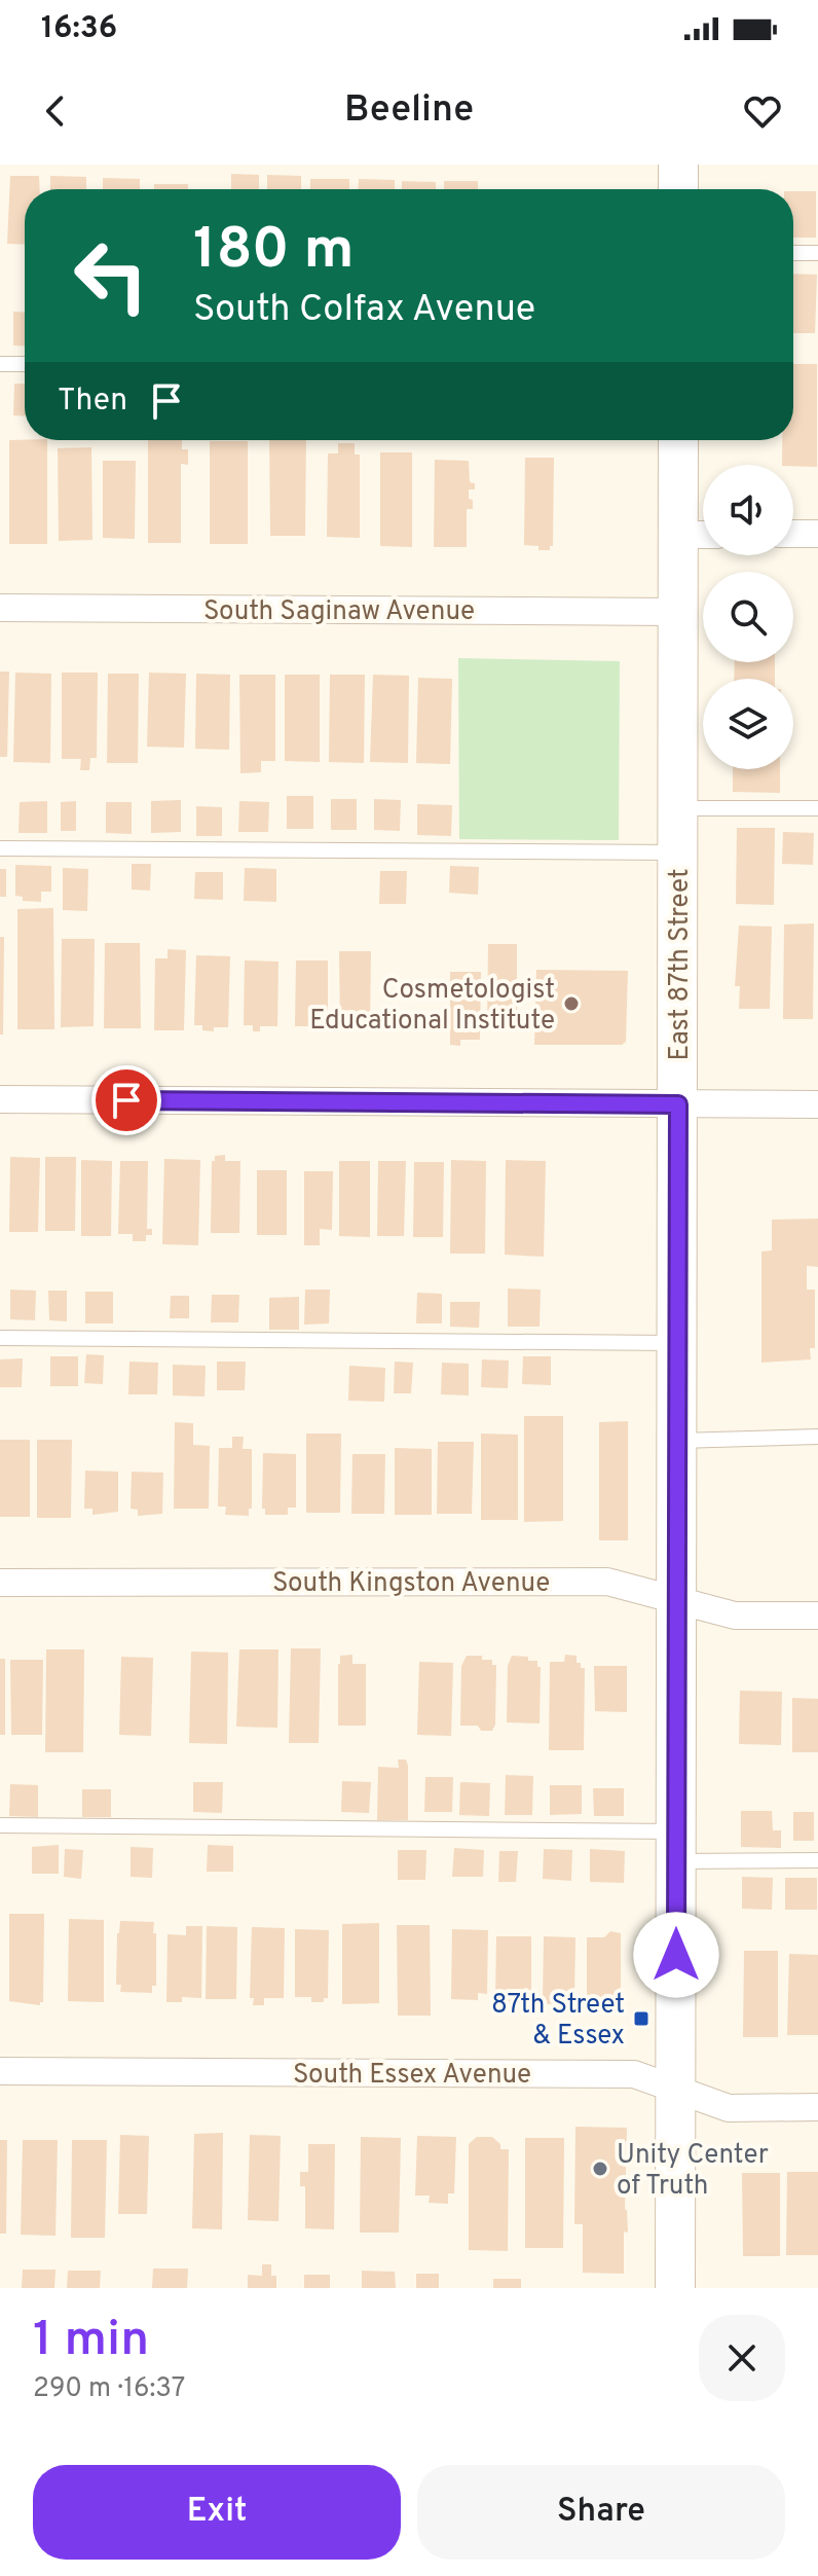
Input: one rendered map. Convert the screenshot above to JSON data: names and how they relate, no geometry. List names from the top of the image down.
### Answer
{
  "streets": {
    "main road": ["East 87th Street"],
    "street": ["South Saginaw Avenue", "South Kingston Avenue", "South Essex Avenue"]
  },
  "crossings": [
    ["South Saginaw Avenue", "East 87th Street"],
    ["East 87th Street", "South Kingston Avenue"],
    ["East 87th Street", "South Essex Avenue"]
  ],
  "places": {
    "other": ["Cosmetologist Educational Institute", "Unity Center of Truth"],
    "transit": ["87th Street & Essex"]
  },
  "page": {
    "status": "16:36",
    "header": "Beeline",
    "turn": ["180 m", "South Colfax Avenue"],
    "then": "Then",
    "heading": ["1 min", "290 m · 16:37"],
    "buttons": ["Exit", "Share"]
  }
}
